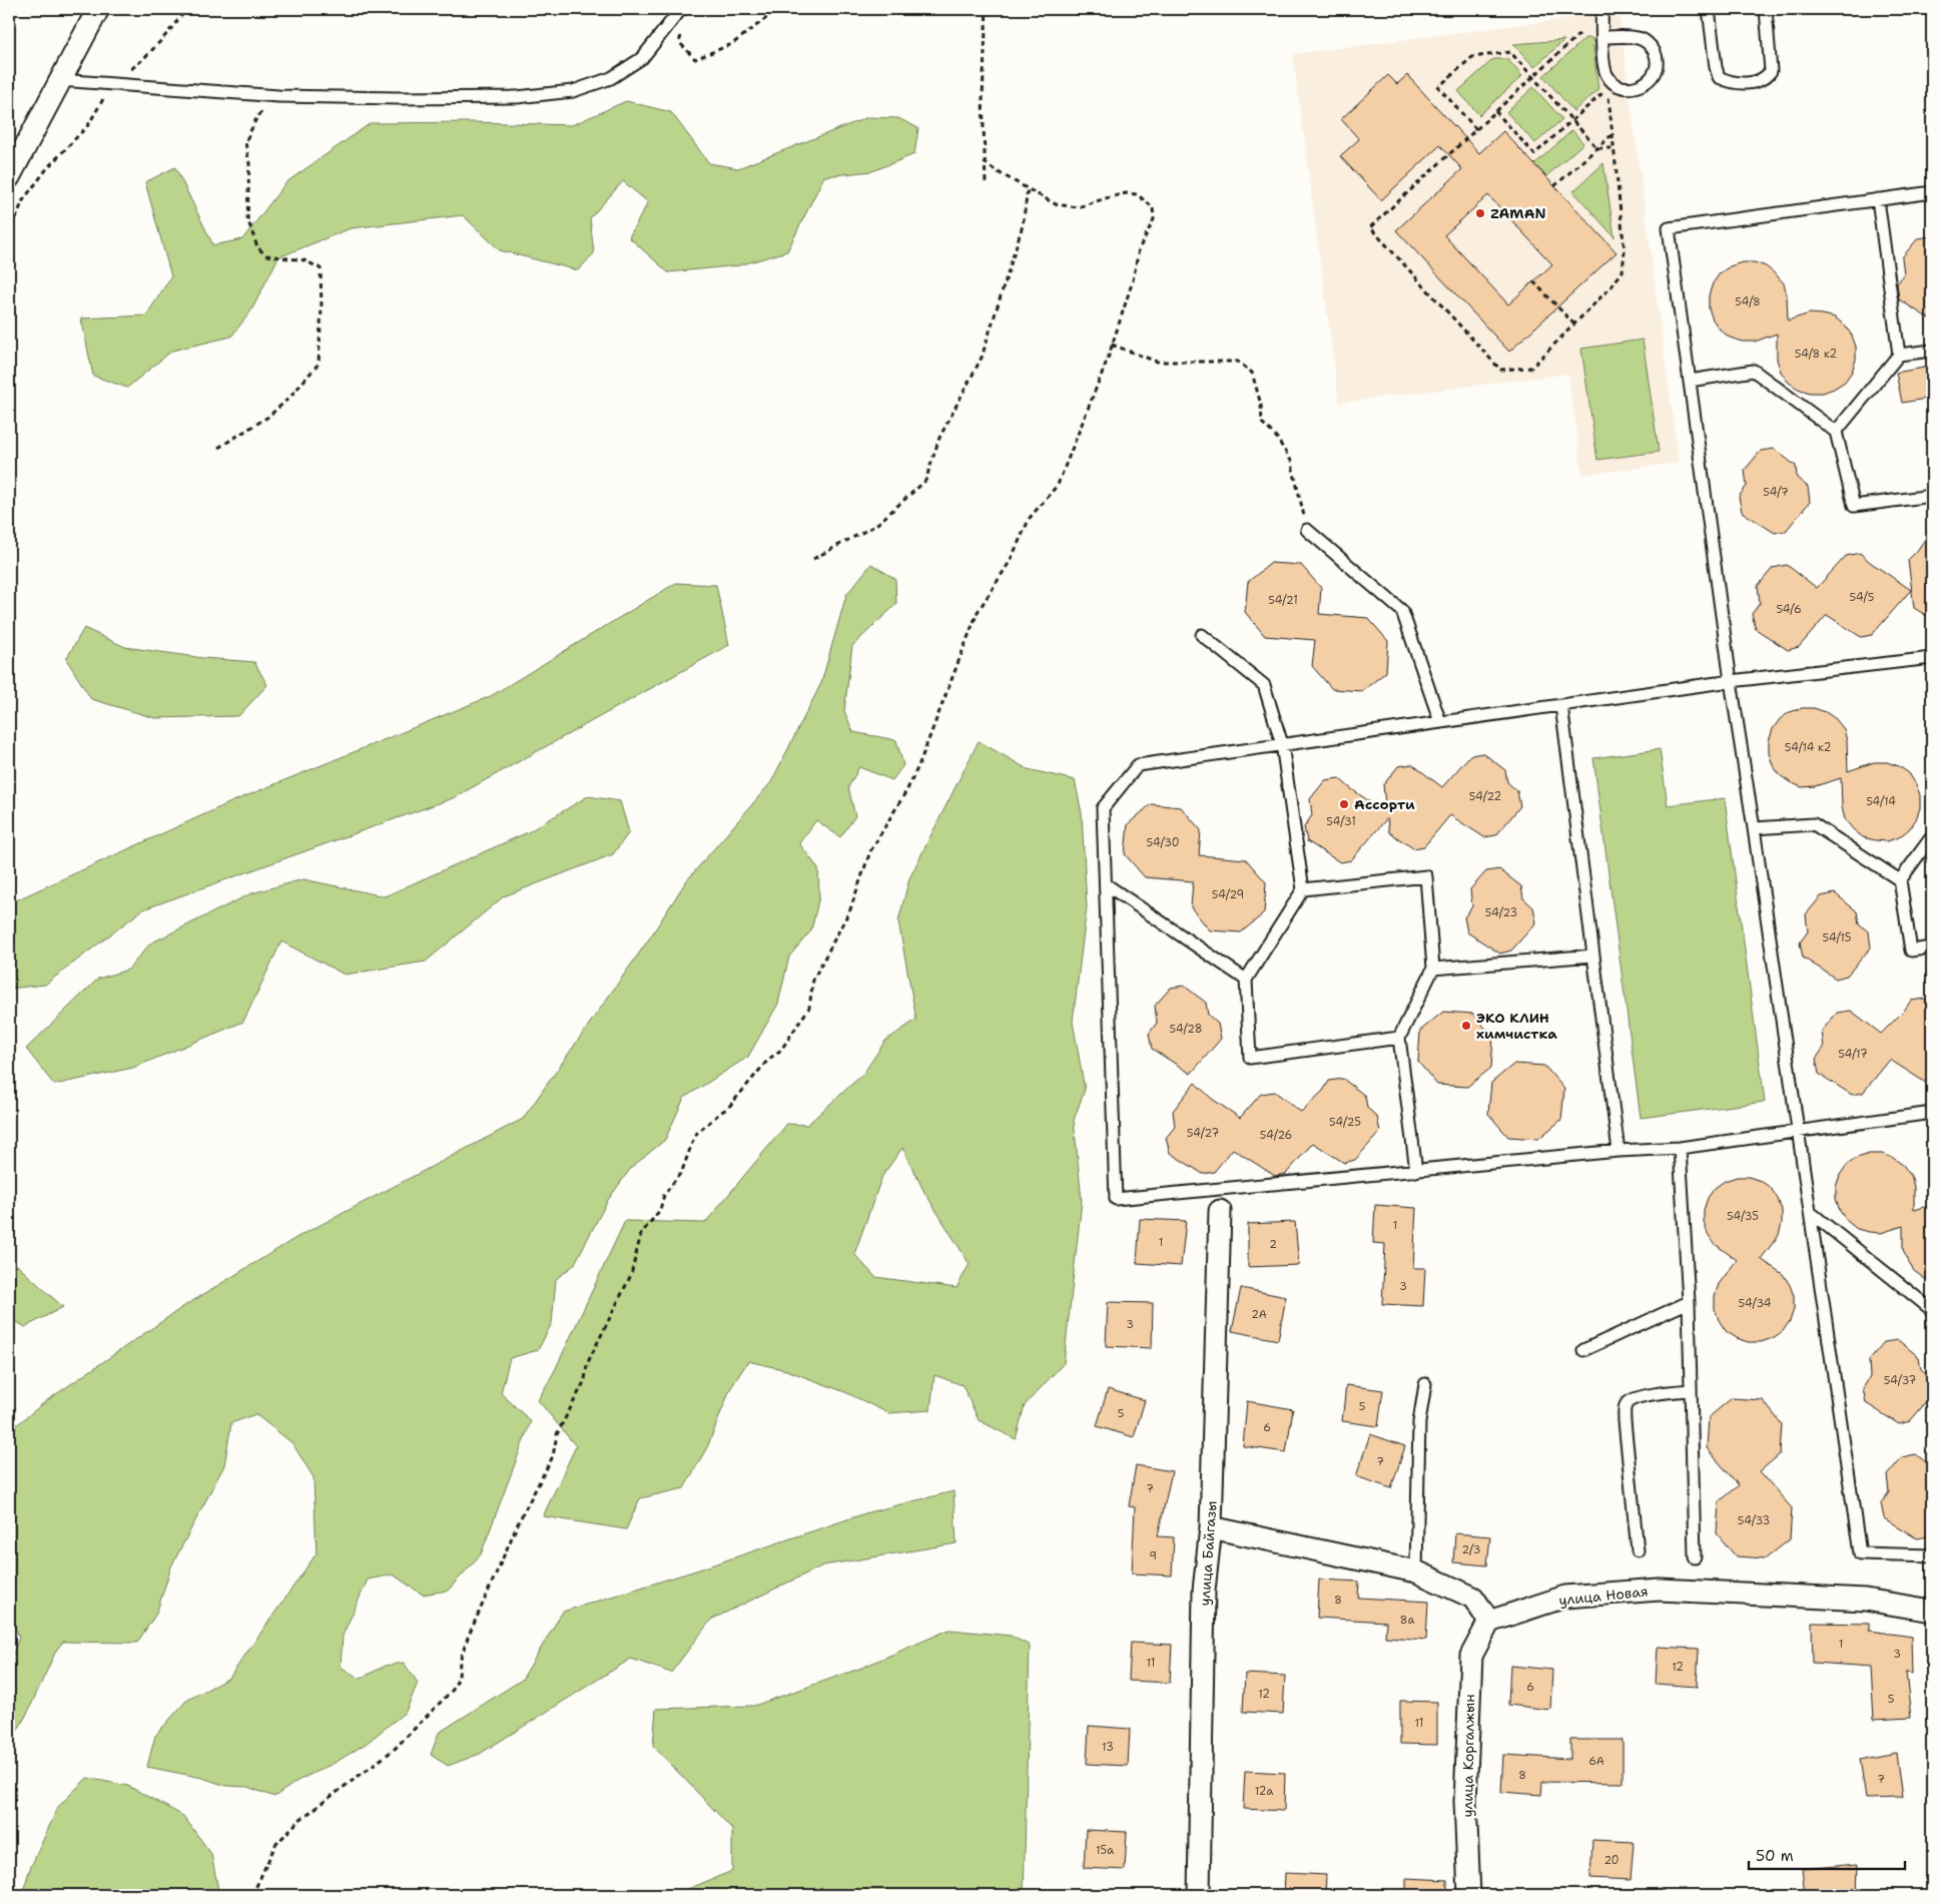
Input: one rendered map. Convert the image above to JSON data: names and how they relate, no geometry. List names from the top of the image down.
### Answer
{
  "streets": {
    "street": ["улица Байгазы", "улица Новая", "улица Коргалжын"]
  },
  "crossings": [
    ["улица Новая", "улица Коргалжын"]
  ],
  "places": ["ZAMAN", "Ассорти", "ЭКО КЛИН химчистка"],
  "house_numbers": [
    "54/8",
    "54/8 к2",
    "54/7",
    "54/5",
    "54/21",
    "54/6",
    "54/14 к2",
    "54/22",
    "54/14",
    "54/31",
    "54/30",
    "54/29",
    "54/23",
    "54/15",
    "54/28",
    "54/17",
    "54/25",
    "54/27",
    "54/26",
    "54/35",
    "1",
    "1",
    "2",
    "3",
    "54/34",
    "2А",
    "3",
    "54/37",
    "5",
    "5",
    "6",
    "7",
    "7",
    "54/33",
    "2/3",
    "9",
    "8",
    "8а",
    "1",
    "3",
    "11",
    "12",
    "6",
    "12",
    "5",
    "11",
    "13",
    "6А",
    "8",
    "7",
    "12а",
    "15а",
    "20"
  ],
  "scale_bar": "50 m"
}
